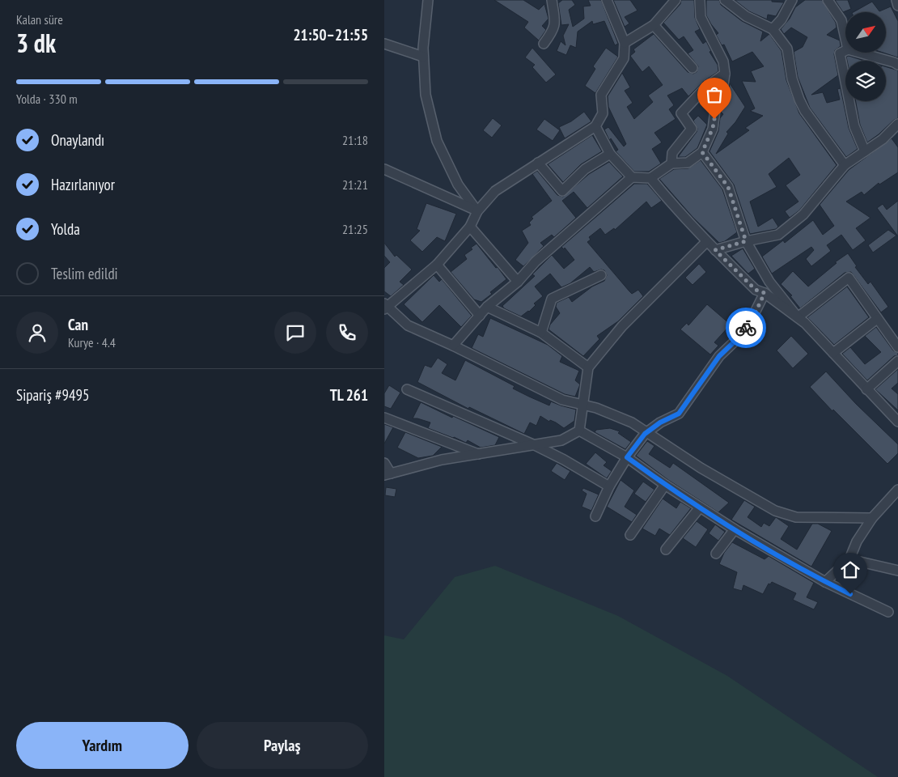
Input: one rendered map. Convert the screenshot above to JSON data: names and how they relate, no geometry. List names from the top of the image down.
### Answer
{
  "north": "top right",
  "page": {
    "heading": ["3 dk", "Kalan süre", "21:50–21:55"],
    "panel": [
      "Can",
      "Kurye · 4.4",
      "Sipariş #9495",
      "TL 261"
    ],
    "bar": "Yolda · 330 m",
    "list": [
      ["Onaylandı", "21:18"],
      ["Hazırlanıyor", "21:21"],
      ["Yolda", "21:25"],
      "Teslim edildi"
    ],
    "buttons": ["Yardım", "Paylaş"]
  }
}
